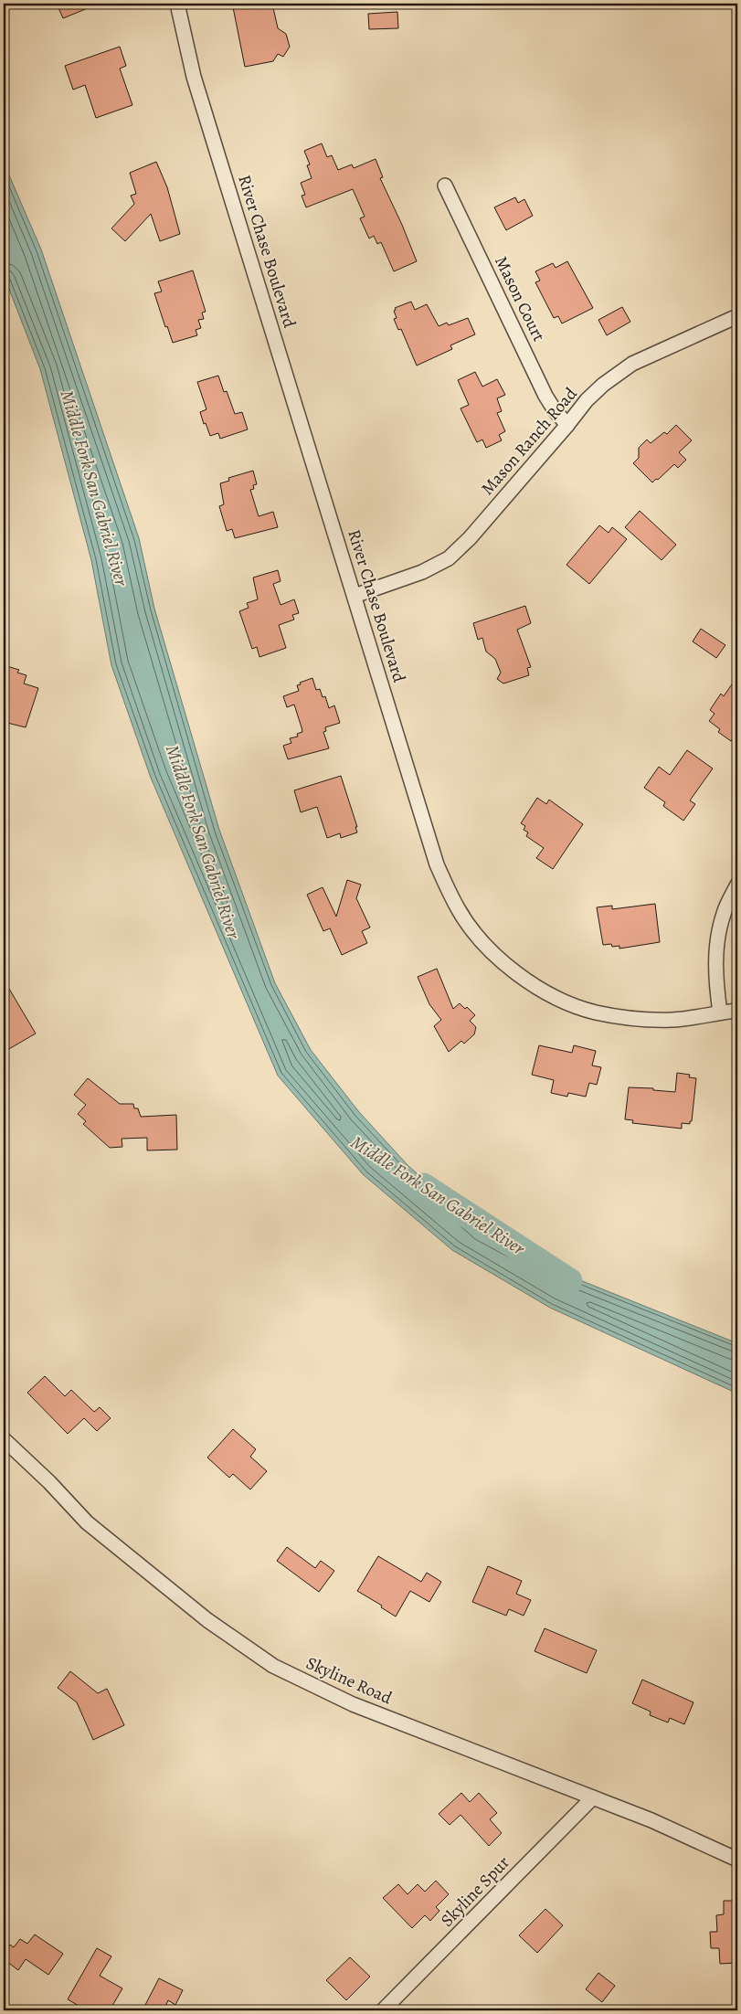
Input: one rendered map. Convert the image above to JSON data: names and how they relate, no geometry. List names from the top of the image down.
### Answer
{
  "streets": {
    "street": [
      "River Chase Boulevard",
      "Mason Court",
      "Mason Ranch Road",
      "Skyline Road",
      "Skyline Spur"
    ]
  },
  "crossings": [
    ["River Chase Boulevard", "Mason Ranch Road"],
    ["Mason Court", "Mason Ranch Road"],
    ["Skyline Road", "Skyline Spur"]
  ],
  "water": ["Middle Fork San Gabriel River"]
}
